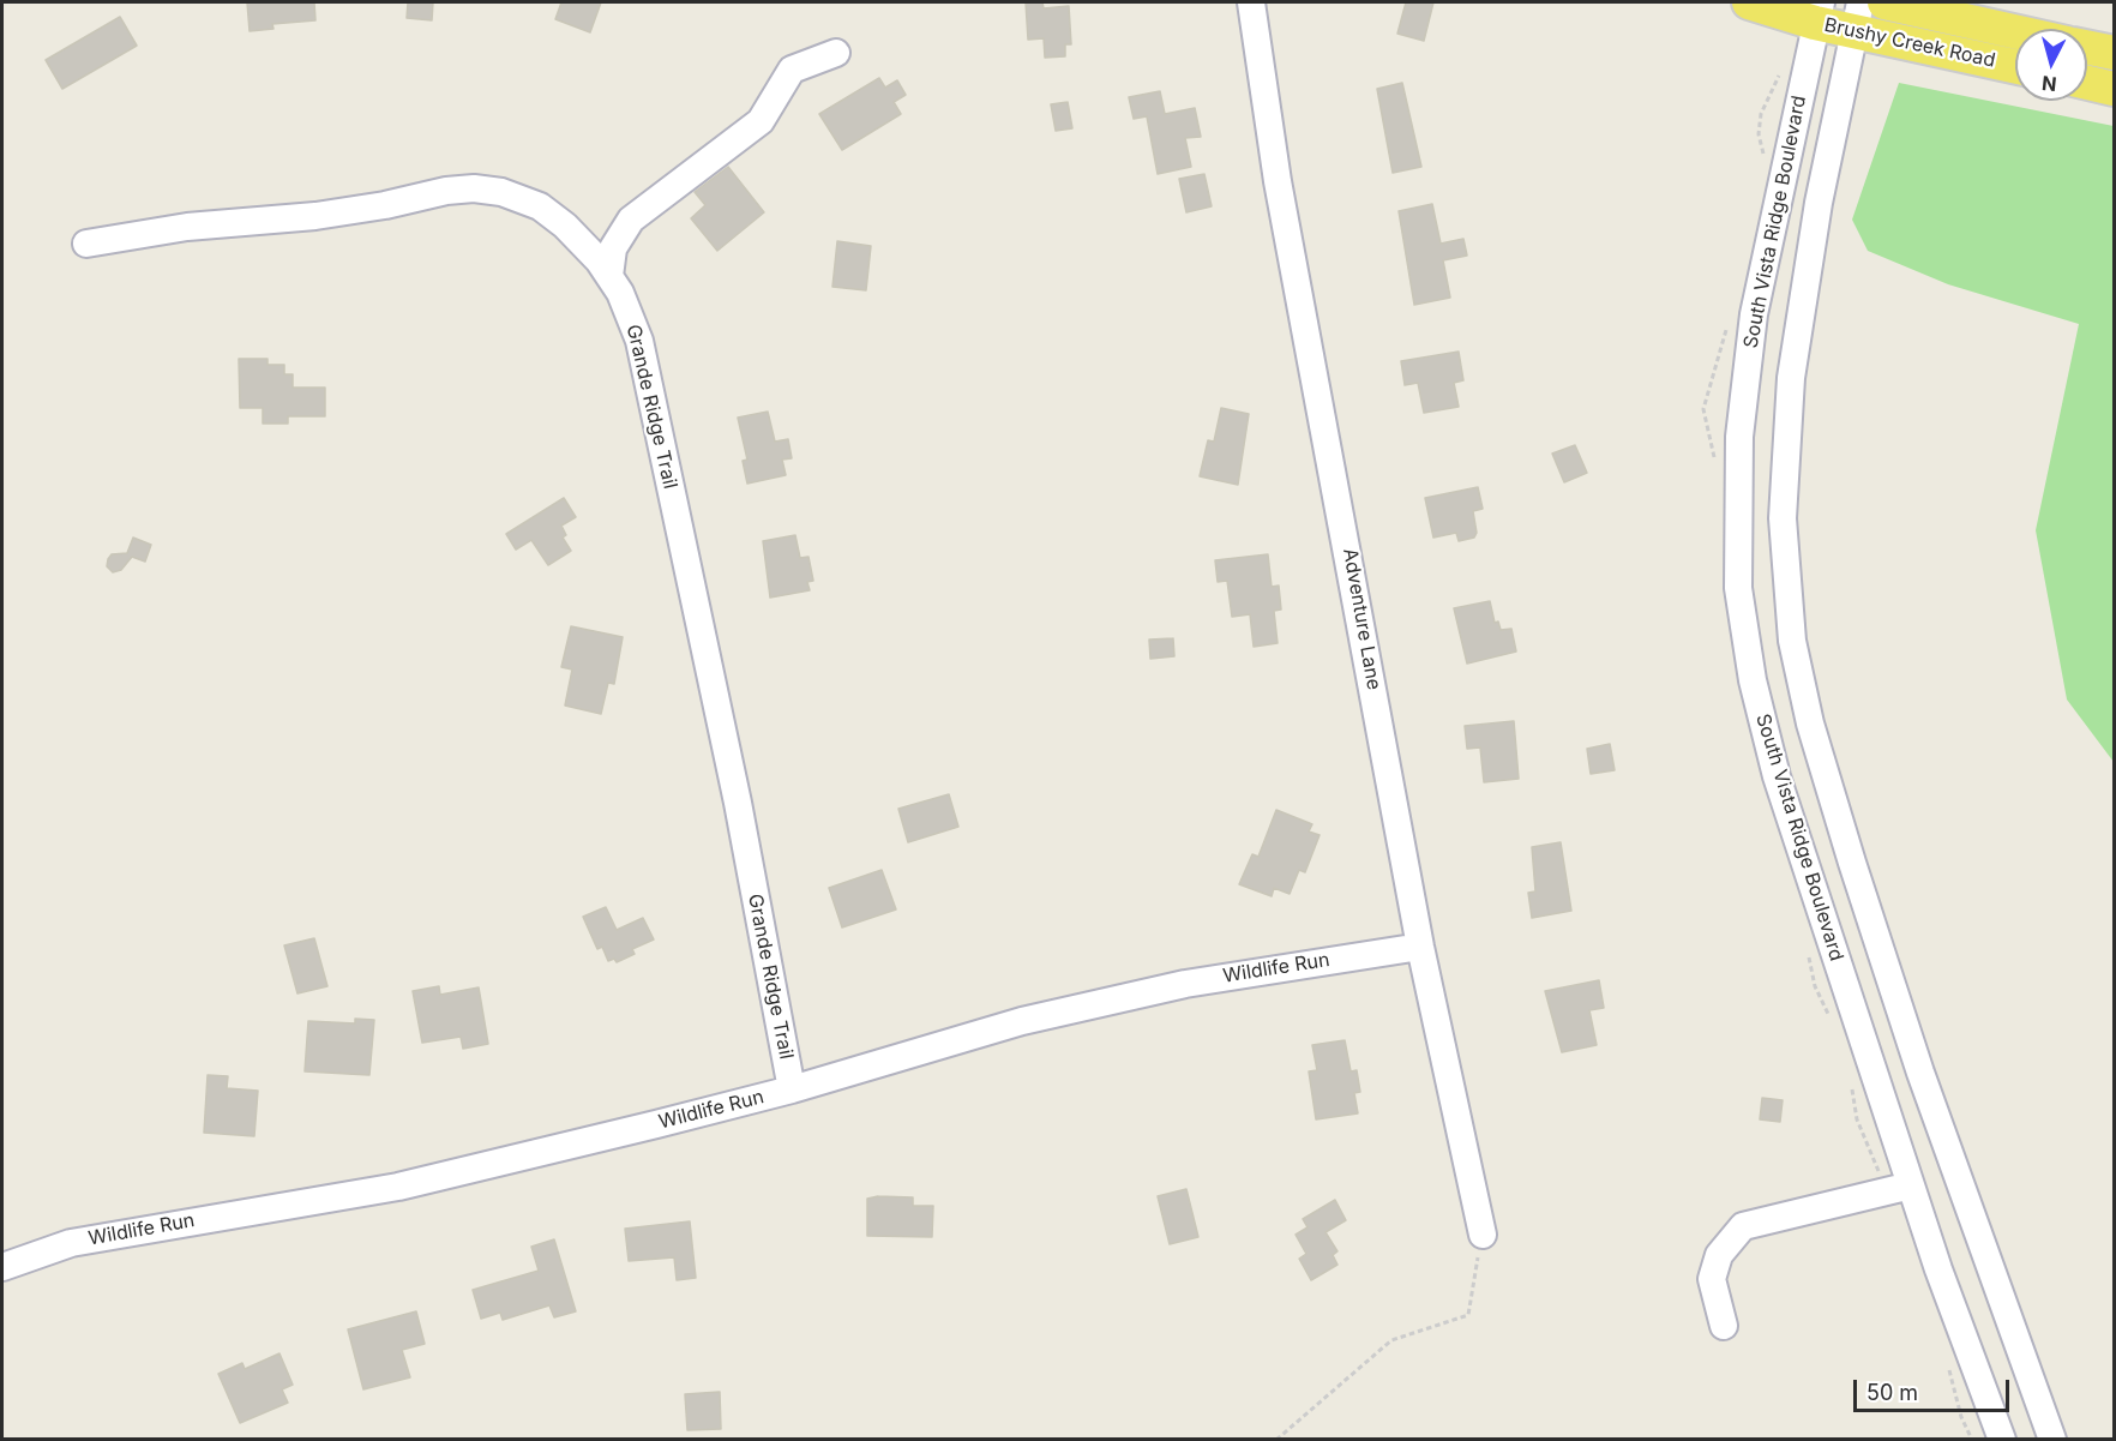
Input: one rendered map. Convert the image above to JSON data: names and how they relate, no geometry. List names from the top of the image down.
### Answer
{
  "streets": {
    "main road": ["Brushy Creek Road"],
    "street": [
      "South Vista Ridge Boulevard",
      "Grande Ridge Trail",
      "Adventure Lane",
      "Wildlife Run"
    ]
  },
  "crossings": [
    ["Brushy Creek Road", "South Vista Ridge Boulevard"],
    ["Grande Ridge Trail", "Wildlife Run"],
    ["Adventure Lane", "Wildlife Run"]
  ],
  "scale_bar": "50 m",
  "north": "bottom"
}
